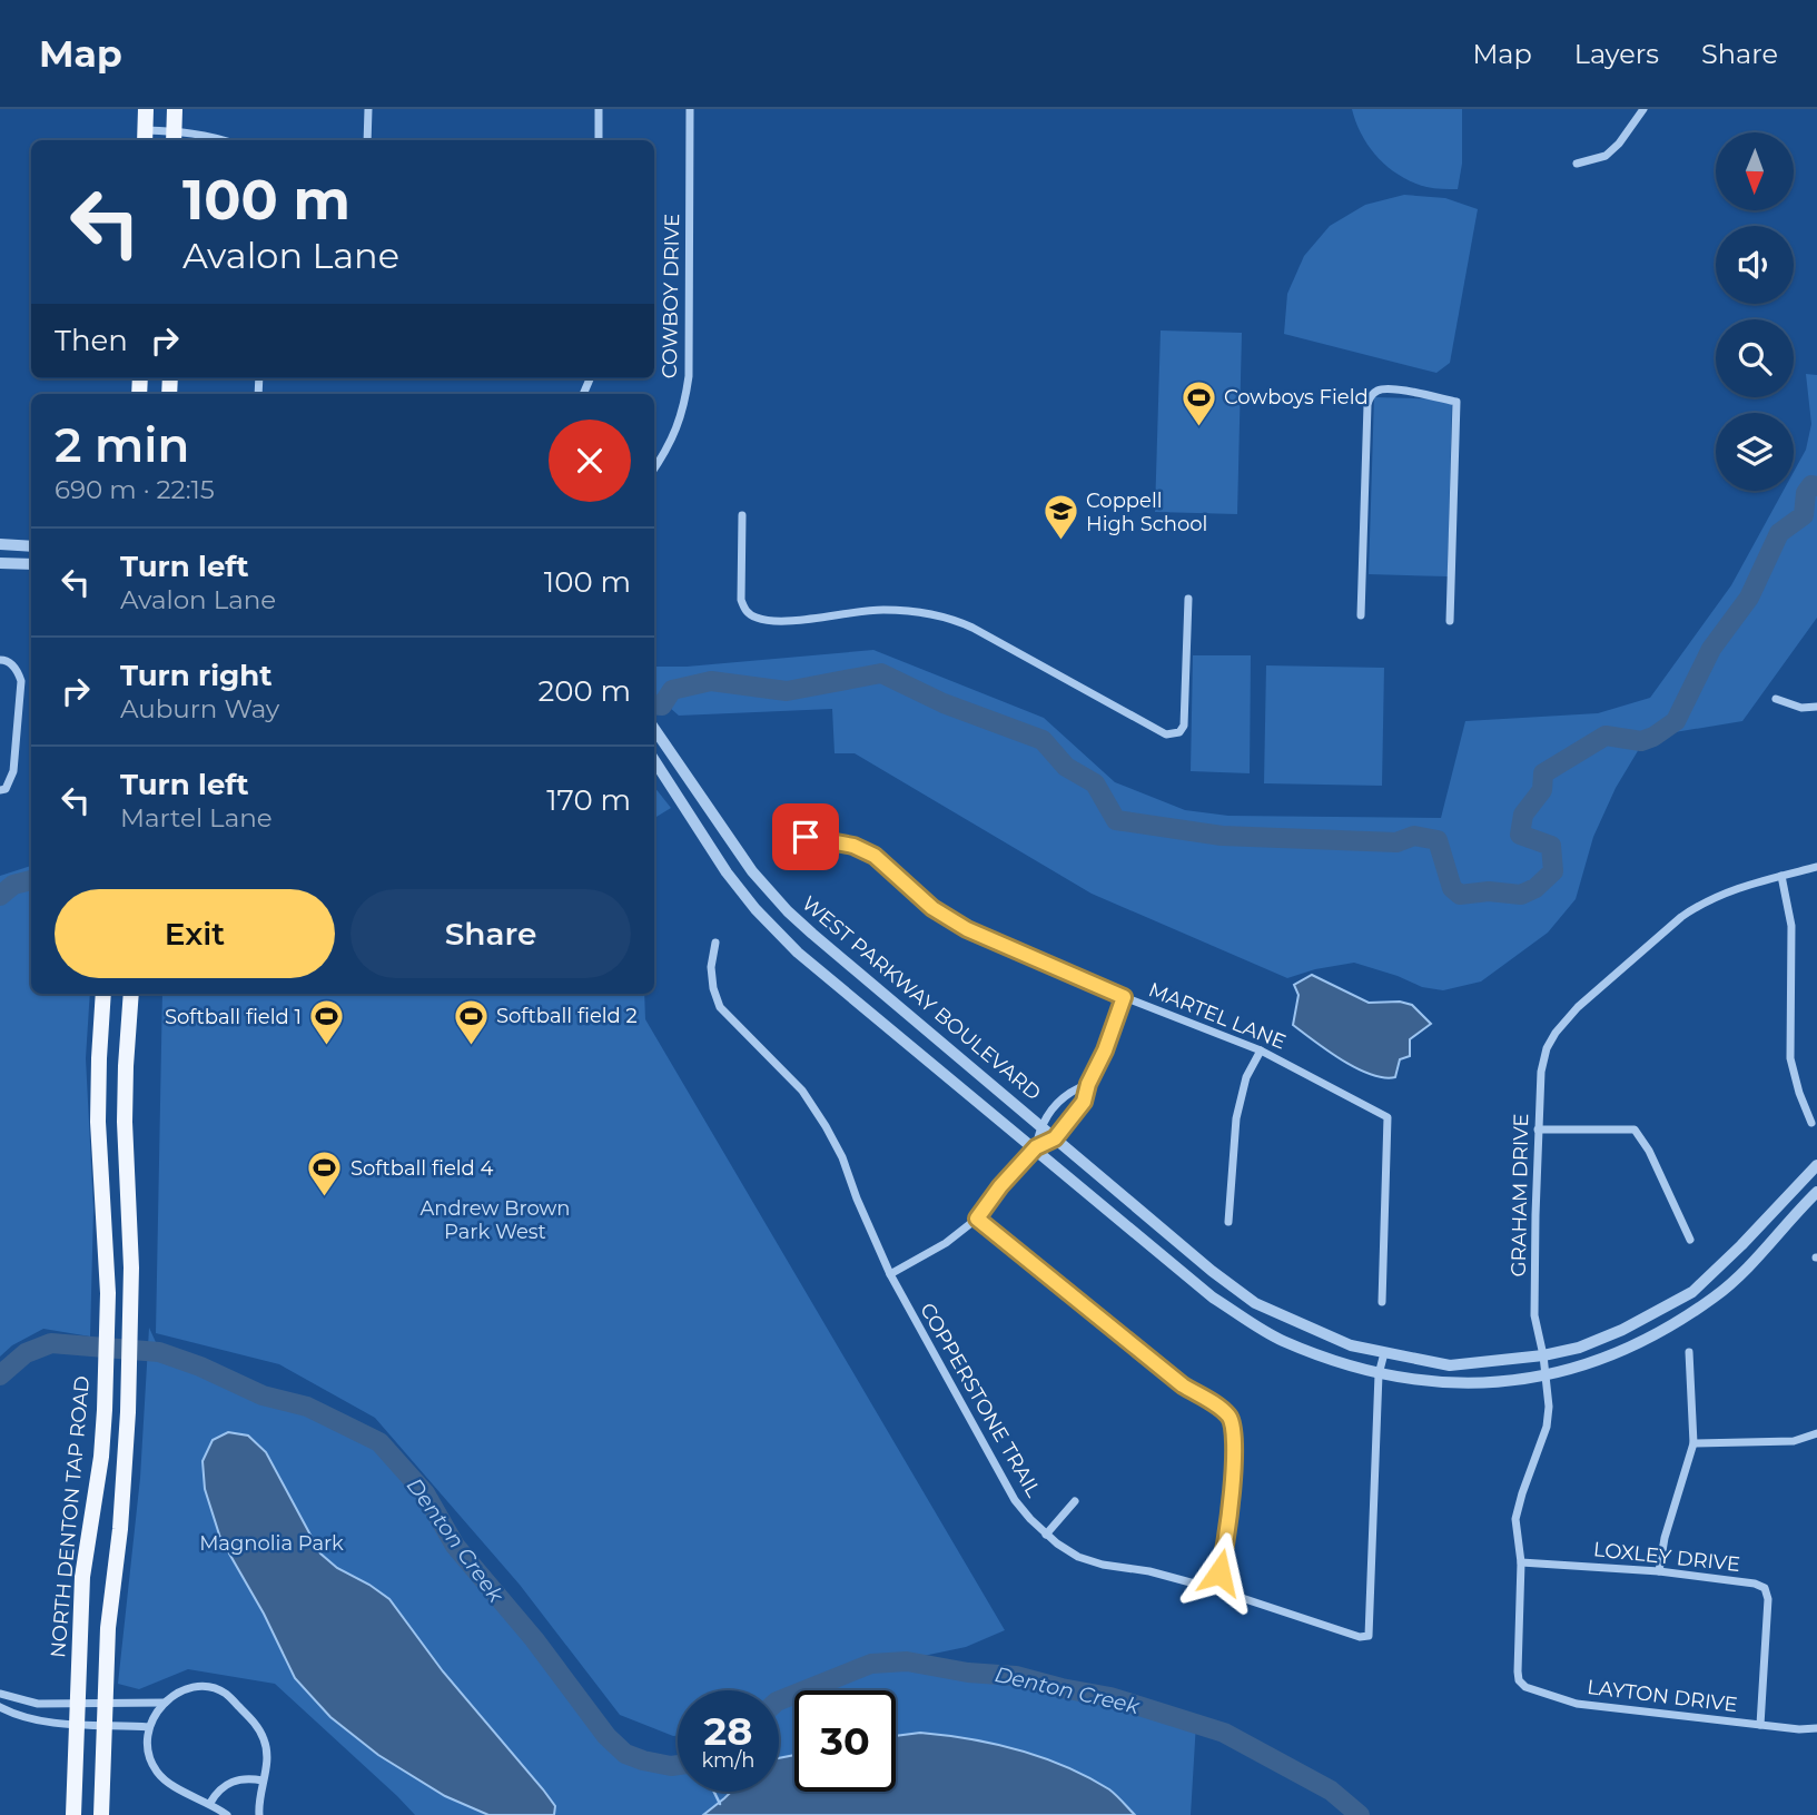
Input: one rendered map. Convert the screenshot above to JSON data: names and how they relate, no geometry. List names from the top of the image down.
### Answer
{
  "streets": {
    "main road": ["NORTH DENTON TAP ROAD"],
    "street": [
      "COWBOY DRIVE",
      "WEST PARKWAY BOULEVARD",
      "MARTEL LANE",
      "GRAHAM DRIVE",
      "COPPERSTONE TRAIL",
      "LOXLEY DRIVE",
      "LAYTON DRIVE"
    ]
  },
  "crossings": [
    ["WEST PARKWAY BOULEVARD", "GRAHAM DRIVE"],
    ["WEST PARKWAY BOULEVARD", "COPPERSTONE TRAIL"],
    ["GRAHAM DRIVE", "LOXLEY DRIVE"],
    ["GRAHAM DRIVE", "LAYTON DRIVE"],
    ["LOXLEY DRIVE", "LAYTON DRIVE"]
  ],
  "water": ["Denton Creek"],
  "parks": ["Andrew Brown Park West", "Magnolia Park"],
  "places": {
    "sports": [
      "Cowboys Field",
      "Softball field 2",
      "Softball field 1",
      "Softball field 4"
    ],
    "school or university": ["Coppell High School"]
  },
  "north": "bottom",
  "page": {
    "header": "Map",
    "nav": ["Map", "Layers", "Share"],
    "turn": ["100 m", "Avalon Lane"],
    "then": "Then",
    "heading": ["2 min", "690 m · 22:15"],
    "list": [
      {
        "name": "Turn left",
        "note": "Avalon Lane",
        "value": "100 m"
      },
      {
        "name": "Turn right",
        "note": "Auburn Way",
        "value": "200 m"
      },
      {
        "name": "Turn left",
        "note": "Martel Lane",
        "value": "170 m"
      }
    ],
    "buttons": ["Exit", "Share"],
    "speed": "28 km/h",
    "limit": "30"
  }
}
